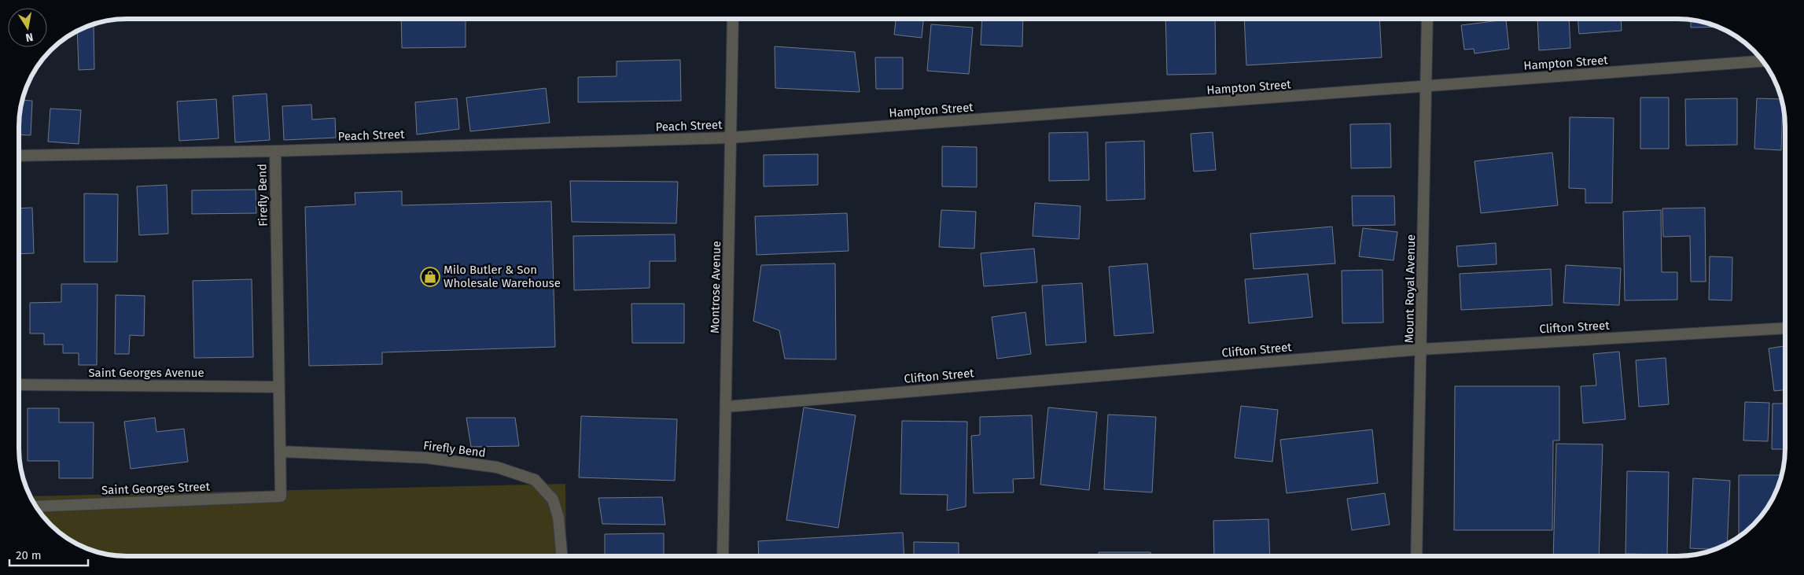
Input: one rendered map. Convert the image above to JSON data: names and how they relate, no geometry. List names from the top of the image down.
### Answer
{
  "streets": {
    "street": [
      "Hampton Street",
      "Peach Street",
      "Firefly Bend",
      "Montrose Avenue",
      "Mount Royal Avenue",
      "Clifton Street",
      "Saint Georges Avenue",
      "Saint Georges Street"
    ]
  },
  "crossings": [
    ["Hampton Street", "Peach Street"],
    ["Hampton Street", "Montrose Avenue"],
    ["Hampton Street", "Mount Royal Avenue"],
    ["Peach Street", "Firefly Bend"],
    ["Peach Street", "Montrose Avenue"],
    ["Firefly Bend", "Saint Georges Avenue"],
    ["Firefly Bend", "Saint Georges Street"],
    ["Montrose Avenue", "Clifton Street"],
    ["Mount Royal Avenue", "Clifton Street"]
  ],
  "places": {
    "shop": ["Milo Butler & Son Wholesale Warehouse"]
  },
  "scale_bar": "20 m",
  "north": "bottom"
}
